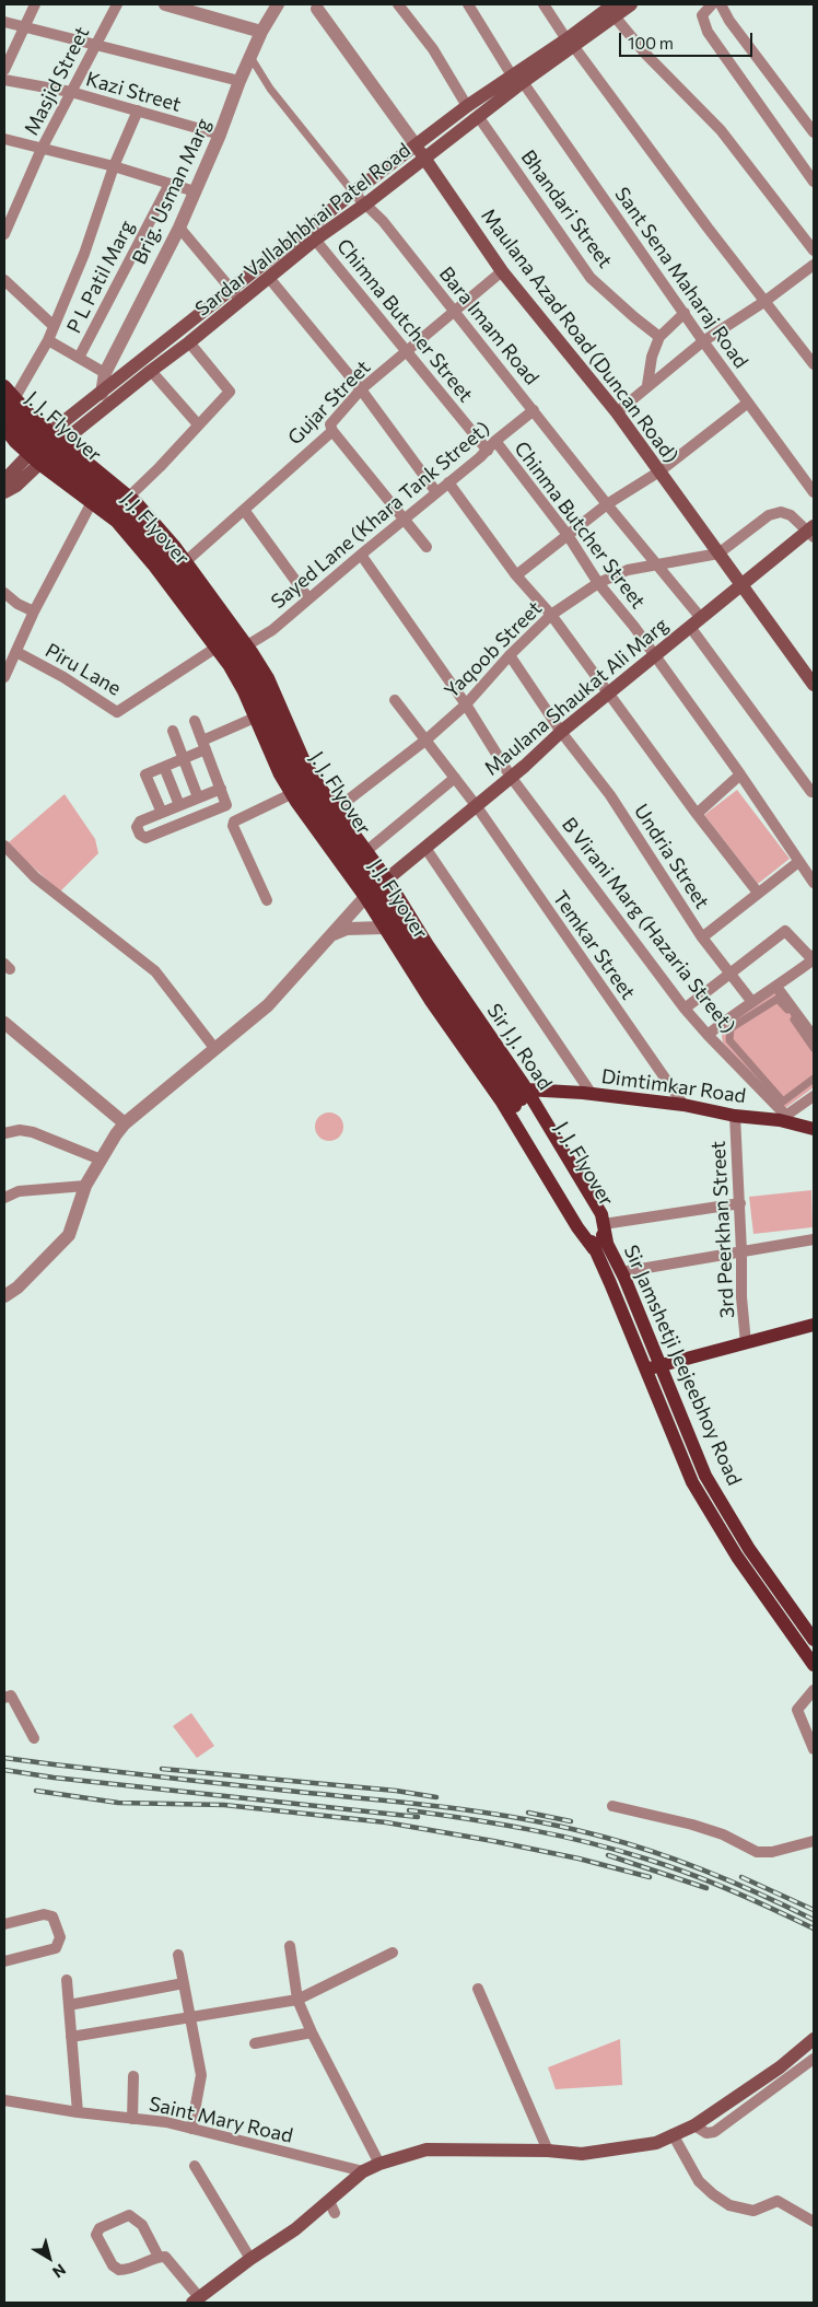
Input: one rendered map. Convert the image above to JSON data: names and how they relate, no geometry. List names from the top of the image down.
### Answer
{
  "streets": {
    "main road": [
      "Sardar Vallabhbhai Patel Road",
      "Maulana Azad Road (Duncan Road)",
      "J. J. Flyover",
      "J.J. Flyover",
      "Maulana Shaukat Ali Marg",
      "Sir J.J. Road",
      "Dimtimkar Road",
      "Sir Jamshetji Jeejeebhoy Road"
    ],
    "street": [
      "Masjid Street",
      "Kazi Street",
      "Brig. Usman Marg",
      "Bhandari Street",
      "P L Patil Marg",
      "Sant Sena Maharaj Road",
      "Chimna Butcher Street",
      "Bara Imam Road",
      "Gujar Street",
      "Sayed Lane (Khara Tank Street)",
      "Chinma Butcher Street",
      "Yaqoob Street",
      "Piru Lane",
      "Undria Street",
      "B Virani Marg (Hazaria Street)",
      "Temkar Street",
      "3rd Peerkhan Street",
      "Saint Mary Road"
    ]
  },
  "crossings": [
    ["Masjid Street", "Kazi Street"],
    ["Kazi Street", "Brig. Usman Marg"],
    ["Brig. Usman Marg", "Sardar Vallabhbhai Patel Road"],
    ["Brig. Usman Marg", "Bara Imam Road"],
    ["Bhandari Street", "Sardar Vallabhbhai Patel Road"],
    ["Sardar Vallabhbhai Patel Road", "Sant Sena Maharaj Road"],
    ["Sardar Vallabhbhai Patel Road", "Chimna Butcher Street"],
    ["Sardar Vallabhbhai Patel Road", "Bara Imam Road"],
    ["Sardar Vallabhbhai Patel Road", "Maulana Azad Road (Duncan Road)"],
    ["Sardar Vallabhbhai Patel Road", "Sir J.J. Road"],
    ["Chimna Butcher Street", "Gujar Street"],
    ["Chimna Butcher Street", "Sayed Lane (Khara Tank Street)"],
    ["Bara Imam Road", "Gujar Street"],
    ["Bara Imam Road", "Sayed Lane (Khara Tank Street)"],
    ["Bara Imam Road", "Yaqoob Street"],
    ["Bara Imam Road", "Maulana Shaukat Ali Marg"],
    ["Maulana Azad Road (Duncan Road)", "Gujar Street"],
    ["Maulana Azad Road (Duncan Road)", "Yaqoob Street"],
    ["Maulana Azad Road (Duncan Road)", "Maulana Shaukat Ali Marg"],
    ["Gujar Street", "Sir J.J. Road"],
    ["J. J. Flyover", "J.J. Flyover"],
    ["J. J. Flyover", "Sir J.J. Road"],
    ["J. J. Flyover", "Dimtimkar Road"],
    ["J. J. Flyover", "Sir Jamshetji Jeejeebhoy Road"],
    ["Sayed Lane (Khara Tank Street)", "Chinma Butcher Street"],
    ["Sayed Lane (Khara Tank Street)", "B Virani Marg (Hazaria Street)"],
    ["Sayed Lane (Khara Tank Street)", "Sir J.J. Road"],
    ["Chinma Butcher Street", "Yaqoob Street"],
    ["Chinma Butcher Street", "Maulana Shaukat Ali Marg"],
    ["J.J. Flyover", "Sir J.J. Road"],
    ["J.J. Flyover", "Dimtimkar Road"],
    ["J.J. Flyover", "Sir Jamshetji Jeejeebhoy Road"],
    ["Yaqoob Street", "Maulana Shaukat Ali Marg"],
    ["Yaqoob Street", "Undria Street"],
    ["Yaqoob Street", "B Virani Marg (Hazaria Street)"],
    ["Yaqoob Street", "Temkar Street"],
    ["Yaqoob Street", "Sir J.J. Road"],
    ["Maulana Shaukat Ali Marg", "Undria Street"],
    ["Maulana Shaukat Ali Marg", "B Virani Marg (Hazaria Street)"],
    ["Maulana Shaukat Ali Marg", "Temkar Street"],
    ["Maulana Shaukat Ali Marg", "Sir J.J. Road"],
    ["B Virani Marg (Hazaria Street)", "Dimtimkar Road"],
    ["Temkar Street", "Dimtimkar Road"],
    ["Sir J.J. Road", "Dimtimkar Road"],
    ["Sir J.J. Road", "Sir Jamshetji Jeejeebhoy Road"],
    ["Dimtimkar Road", "3rd Peerkhan Street"]
  ],
  "scale_bar": "100 m",
  "north": "bottom right"
}
